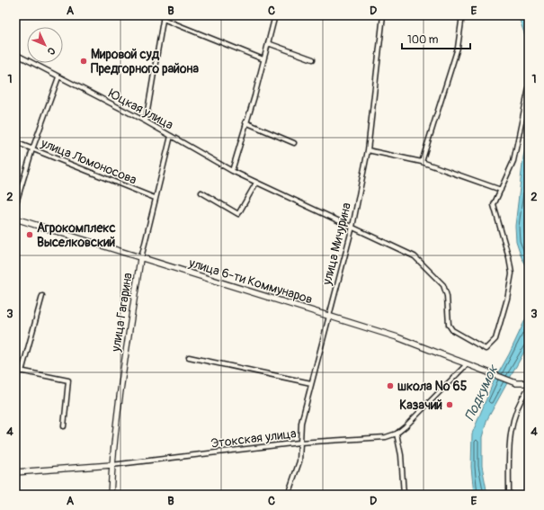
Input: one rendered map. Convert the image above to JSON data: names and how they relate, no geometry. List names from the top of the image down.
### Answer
{
  "streets": {
    "main road": ["улица 6-ти Коммунаров", "улица Гагарина", "Этокская улица"],
    "street": ["Юцкая улица", "улица Ломоносова", "улица Мичурина"]
  },
  "crossings": [
    ["Юцкая улица", "улица Мичурина"],
    ["Юцкая улица", "улица Гагарина"],
    ["улица Ломоносова", "улица Гагарина"],
    ["улица Мичурина", "улица 6-ти Коммунаров"],
    ["улица Мичурина", "Этокская улица"],
    ["улица 6-ти Коммунаров", "улица Гагарина"],
    ["улица 6-ти Коммунаров", "Этокская улица"],
    ["улица Гагарина", "Этокская улица"]
  ],
  "water": ["Подкумок"],
  "places": [
    "Мировой суд Предгорного района",
    "Агрокомплекс Выселковский",
    "школа № 65",
    "Казачий"
  ],
  "scale_bar": "100 m",
  "north": "bottom right",
  "grid": {
    "columns": [
      "A",
      "B",
      "C",
      "D",
      "E"
    ],
    "rows": [
      "1",
      "2",
      "3",
      "4"
    ]
  }
}
